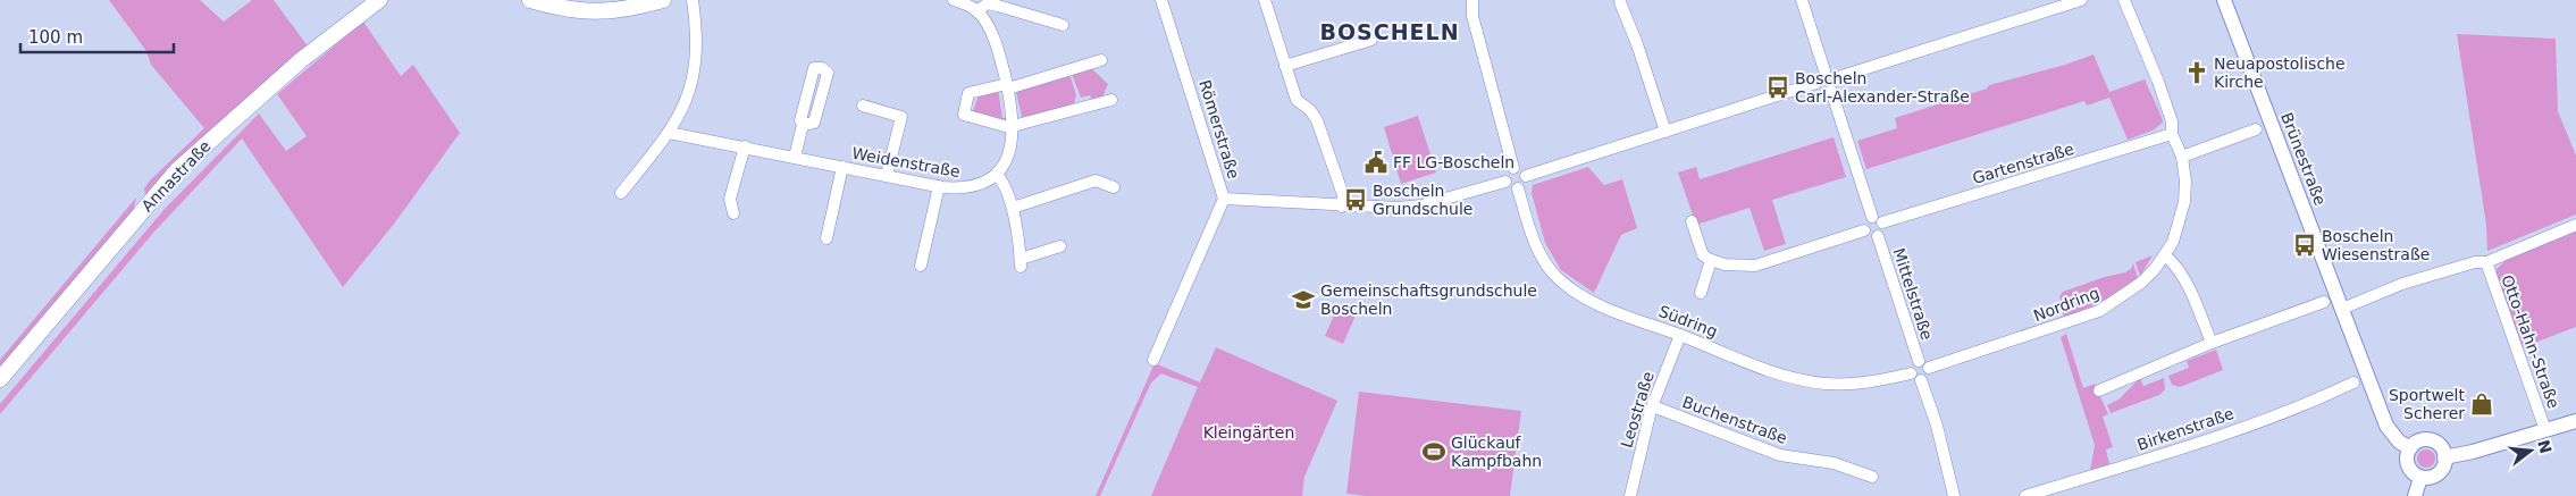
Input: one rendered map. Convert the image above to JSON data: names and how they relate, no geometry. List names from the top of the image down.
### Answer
{
  "streets": {
    "main road": ["Annastraße"],
    "street": [
      "Römerstraße",
      "Brünestraße",
      "Weidenstraße",
      "Gartenstraße",
      "Mittelstraße",
      "Nordring",
      "Südring",
      "Otto-Hahn-Straße",
      "Leostraße",
      "Buchenstraße",
      "Birkenstraße"
    ]
  },
  "crossings": [
    ["Gartenstraße", "Mittelstraße"],
    ["Gartenstraße", "Nordring"],
    ["Mittelstraße", "Nordring"],
    ["Mittelstraße", "Südring"],
    ["Nordring", "Südring"],
    ["Südring", "Leostraße"],
    ["Leostraße", "Buchenstraße"]
  ],
  "districts": ["BOSCHELN"],
  "parks": ["Kleingärten"],
  "places": {
    "church": ["Neuapostolische Kirche"],
    "bus stop": ["Boscheln Carl-Alexander-Straße", "Boscheln Grundschule", "Boscheln Wiesenstraße"],
    "public building": ["FF LG-Boscheln"],
    "school or university": ["Gemeinschaftsgrundschule Boscheln"],
    "shop": ["Sportwelt Scherer"],
    "sports": ["Glückauf Kampfbahn"]
  },
  "scale_bar": "100 m",
  "north": "right"
}
